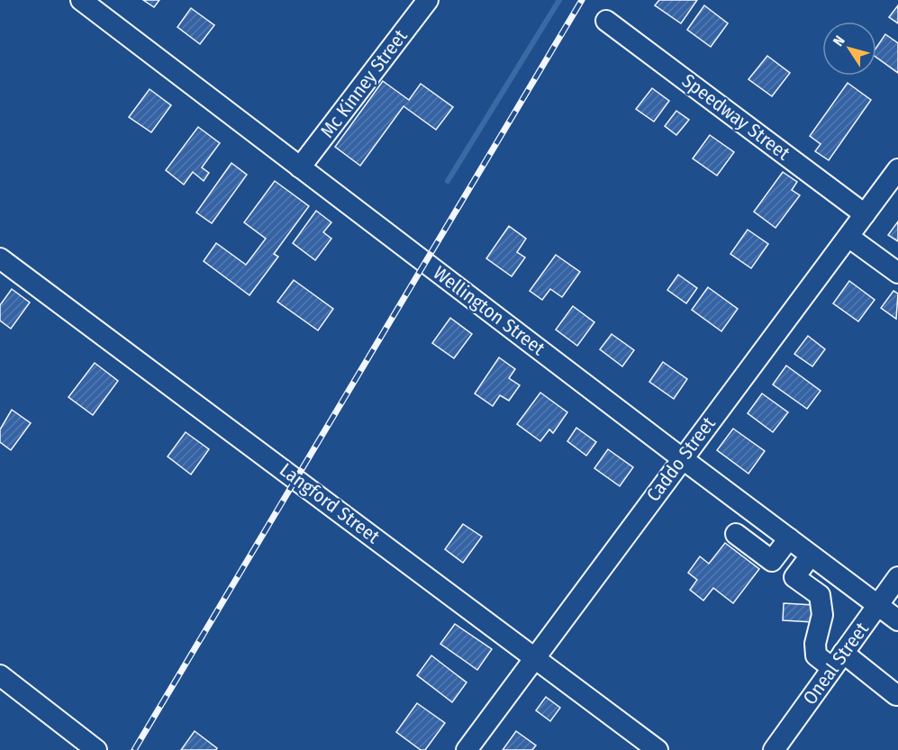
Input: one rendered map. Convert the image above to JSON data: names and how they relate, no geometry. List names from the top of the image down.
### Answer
{
  "streets": {
    "street": [
      "Mc Kinney Street",
      "Speedway Street",
      "Wellington Street",
      "Caddo Street",
      "Langford Street",
      "Oneal Street"
    ]
  },
  "crossings": [
    ["Mc Kinney Street", "Wellington Street"],
    ["Speedway Street", "Caddo Street"],
    ["Wellington Street", "Caddo Street"],
    ["Wellington Street", "Oneal Street"],
    ["Caddo Street", "Langford Street"]
  ],
  "north": "top left"
}
